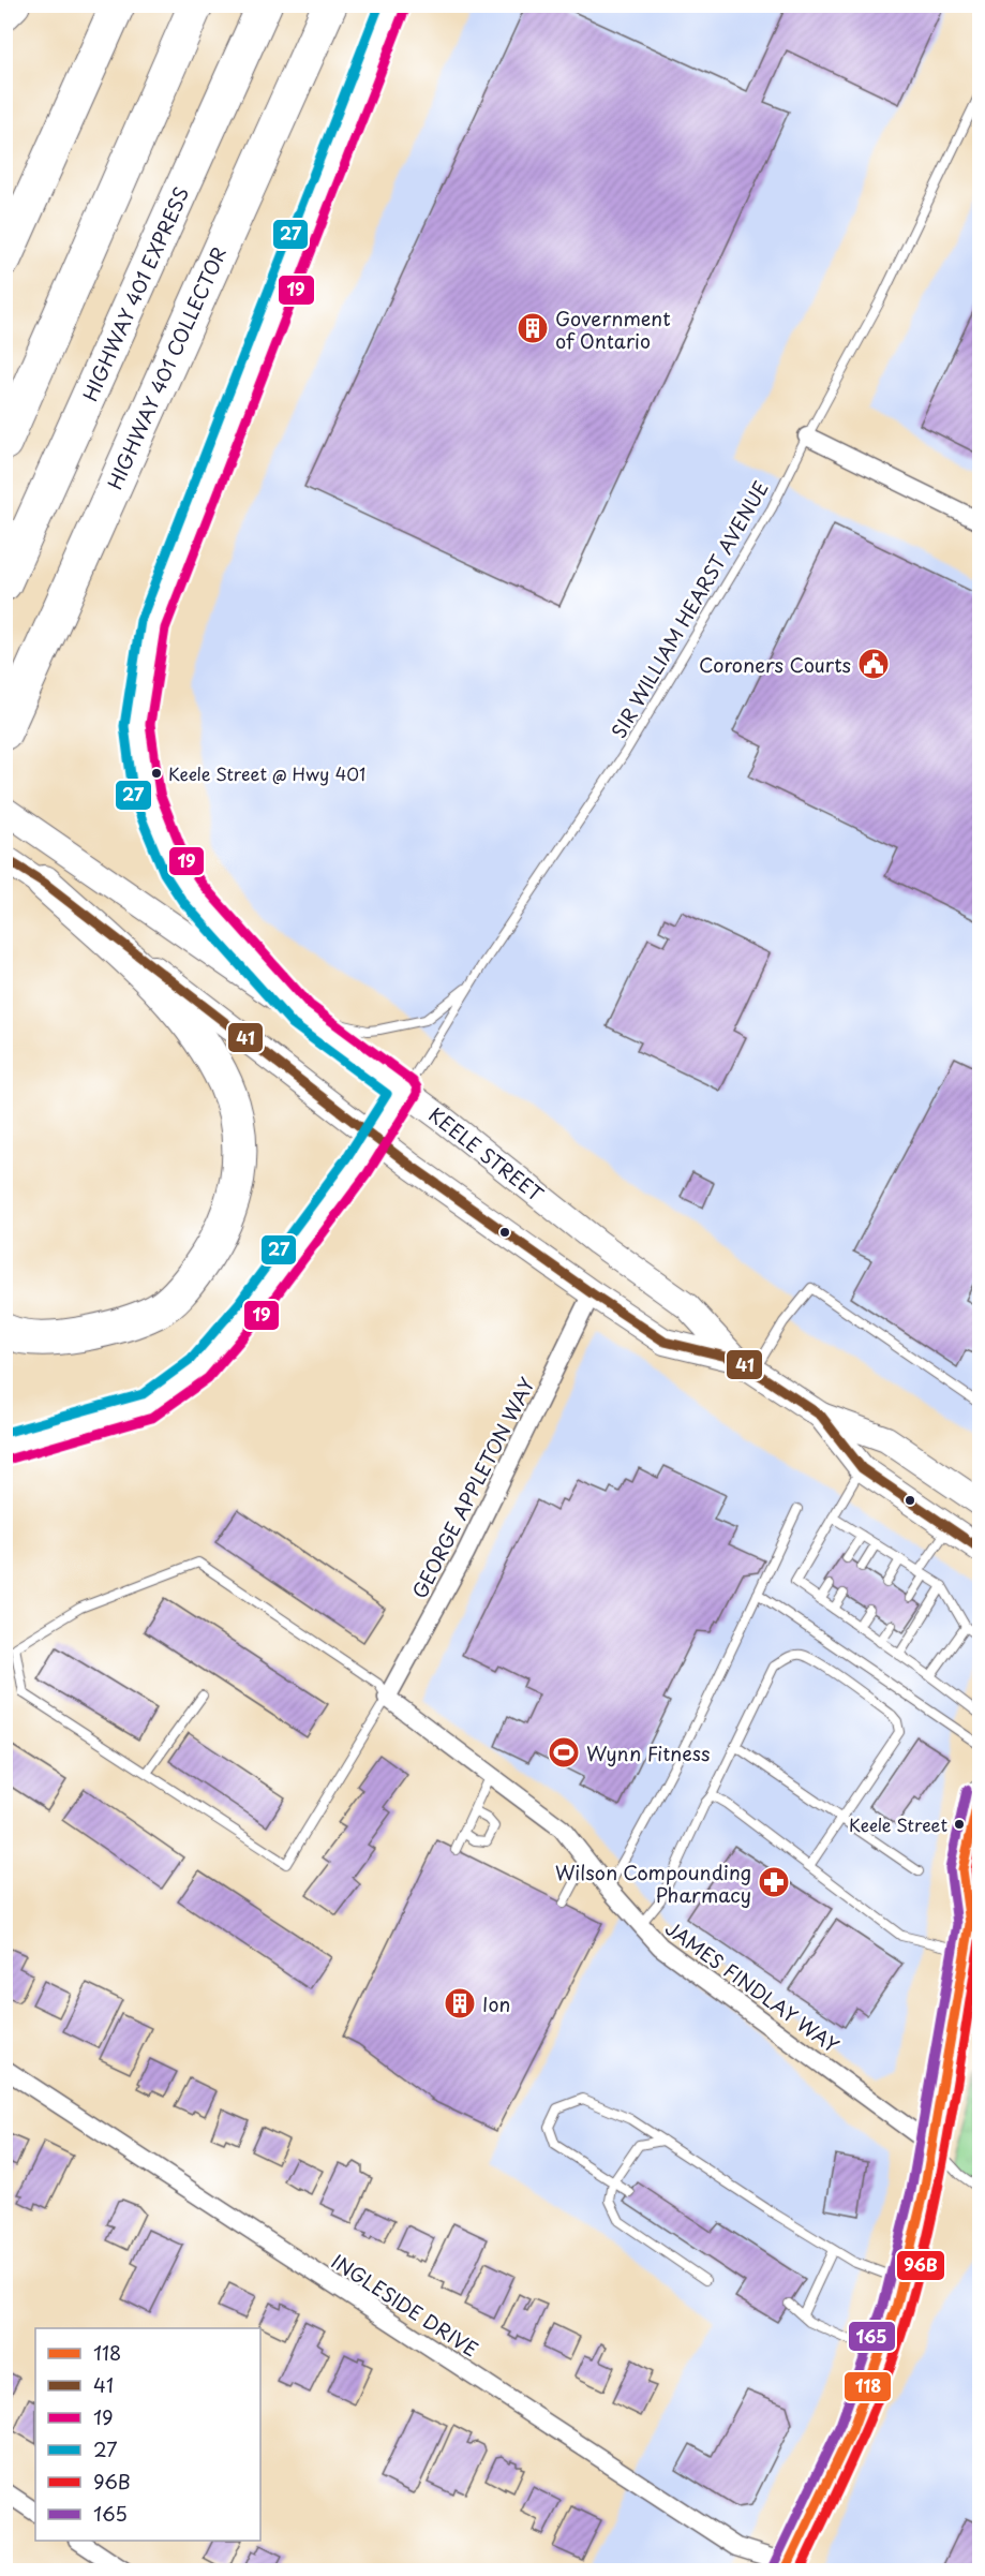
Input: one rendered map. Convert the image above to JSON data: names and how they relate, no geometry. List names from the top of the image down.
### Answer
{
  "streets": {
    "highway": ["HIGHWAY 401 EXPRESS", "HIGHWAY 401 COLLECTOR"],
    "main road": ["KEELE STREET"],
    "street": ["GEORGE APPLETON WAY", "JAMES FINDLAY WAY", "INGLESIDE DRIVE"],
    "lane": ["SIR WILLIAM HEARST AVENUE"]
  },
  "crossings": [
    ["SIR WILLIAM HEARST AVENUE", "KEELE STREET"],
    ["KEELE STREET", "GEORGE APPLETON WAY"],
    ["GEORGE APPLETON WAY", "JAMES FINDLAY WAY"]
  ],
  "places": {
    "building": ["Government of Ontario", "Ion"],
    "public building": ["Coroners Courts"],
    "other": ["Keele Street @ Hwy 401", "Keele Street"],
    "sports": ["Wynn Fitness"],
    "pharmacy": ["Wilson Compounding Pharmacy"]
  },
  "lines": [
    "transit line 27",
    "transit line 19",
    "transit line 41",
    "transit line 165",
    "transit line 118",
    "transit line 96B"
  ],
  "legend": [
    "118",
    "41",
    "19",
    "27",
    "96B",
    "165"
  ]
}
